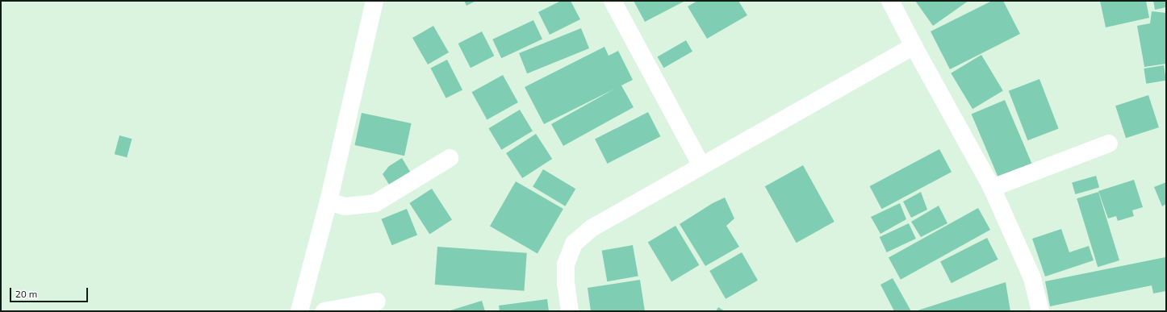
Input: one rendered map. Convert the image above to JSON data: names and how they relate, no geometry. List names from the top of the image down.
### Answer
{
  "scale_bar": "20 m"
}
